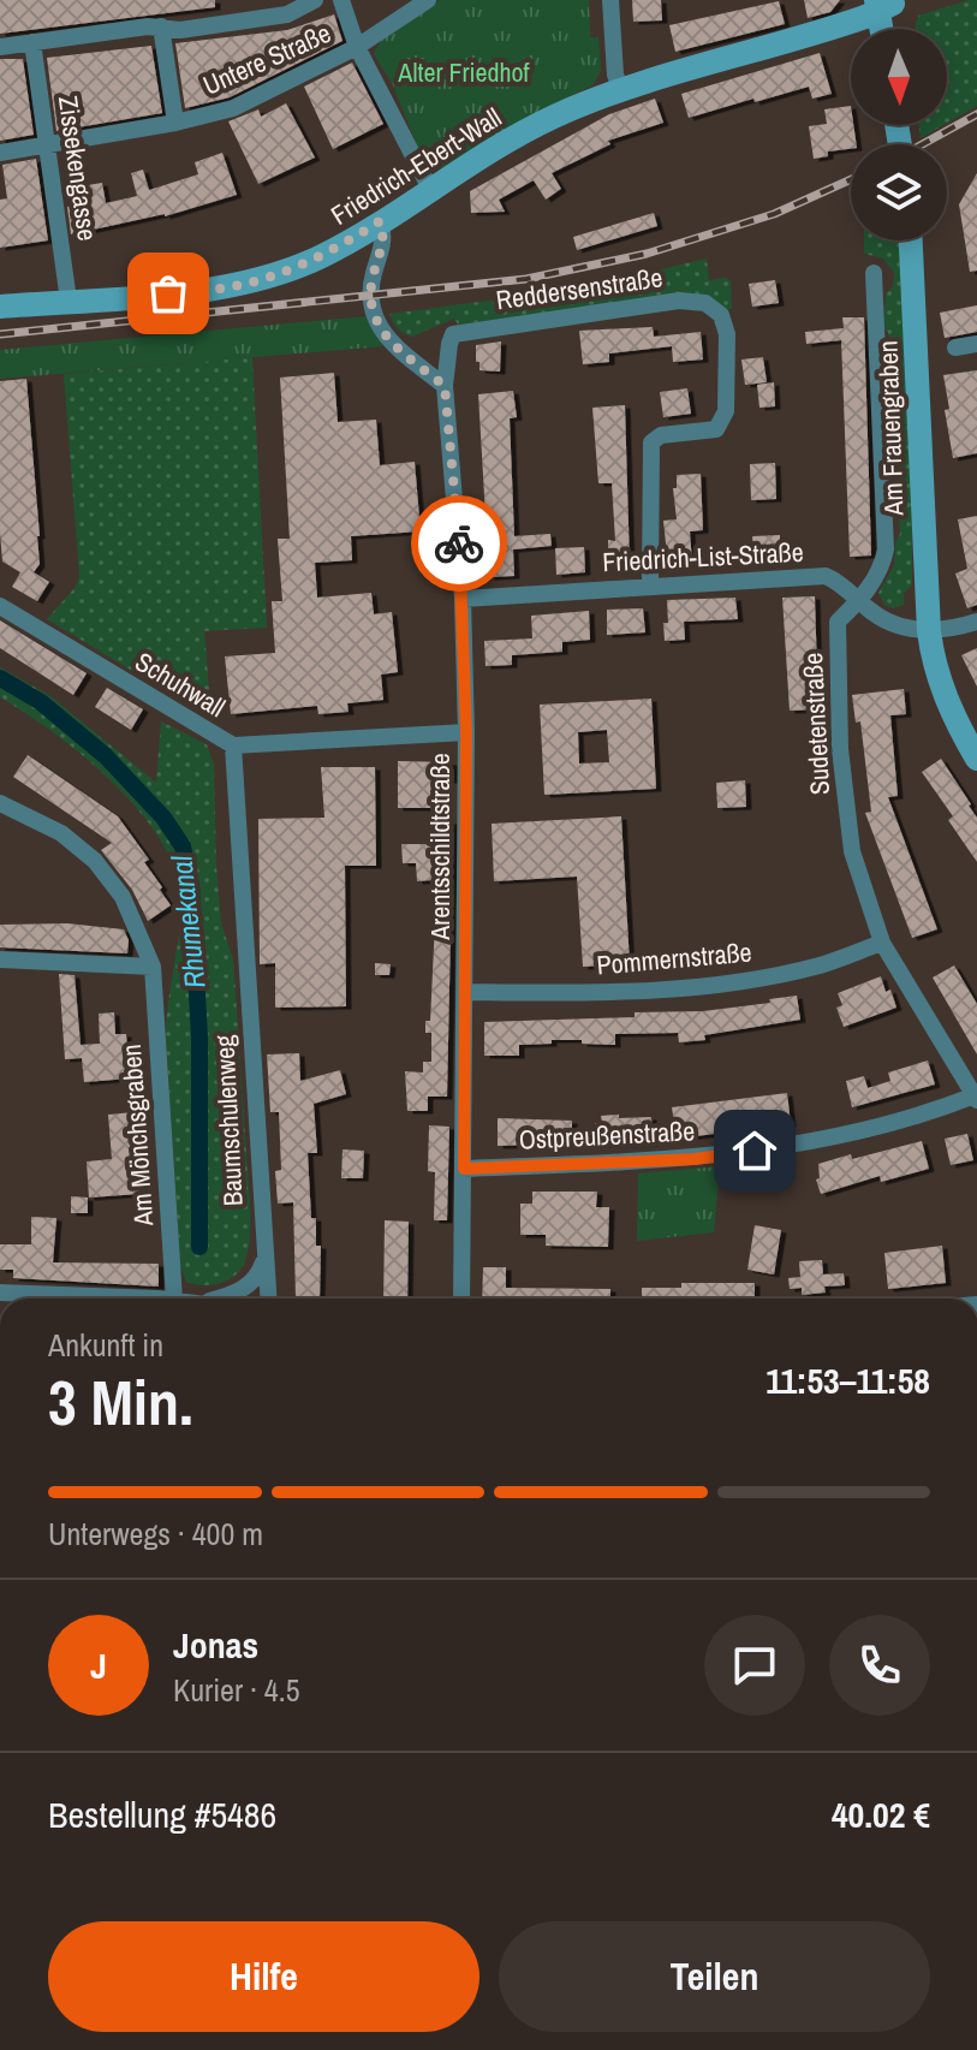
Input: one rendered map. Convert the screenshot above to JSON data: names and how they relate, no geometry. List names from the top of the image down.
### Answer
{
  "streets": {
    "main road": ["Friedrich-Ebert-Wall", "Am Frauengraben"],
    "street": [
      "Untere Straße",
      "Zissekengasse",
      "Reddersenstraße",
      "Friedrich-List-Straße",
      "Schuhwall",
      "Sudetenstraße",
      "Arentsschildtstraße",
      "Pommernstraße",
      "Baumschulenweg",
      "Am Mönchsgraben",
      "Ostpreußenstraße"
    ]
  },
  "crossings": [
    ["Untere Straße", "Zissekengasse"],
    ["Friedrich-Ebert-Wall", "Zissekengasse"],
    ["Reddersenstraße", "Friedrich-List-Straße"],
    ["Reddersenstraße", "Arentsschildtstraße"],
    ["Am Frauengraben", "Friedrich-List-Straße"],
    ["Friedrich-List-Straße", "Sudetenstraße"],
    ["Friedrich-List-Straße", "Arentsschildtstraße"],
    ["Schuhwall", "Arentsschildtstraße"],
    ["Schuhwall", "Baumschulenweg"],
    ["Sudetenstraße", "Pommernstraße"],
    ["Sudetenstraße", "Ostpreußenstraße"],
    ["Arentsschildtstraße", "Pommernstraße"],
    ["Arentsschildtstraße", "Ostpreußenstraße"]
  ],
  "water": ["Rhumekanal"],
  "parks": ["Alter Friedhof"],
  "north": "bottom",
  "page": {
    "heading": ["3 Min.", "Ankunft in", "11:53–11:58"],
    "panel": [
      "Jonas",
      "Kurier · 4.5",
      "Bestellung #5486",
      "40.02 €"
    ],
    "bar": "Unterwegs · 400 m",
    "round": "J",
    "buttons": ["Hilfe", "Teilen"]
  }
}
